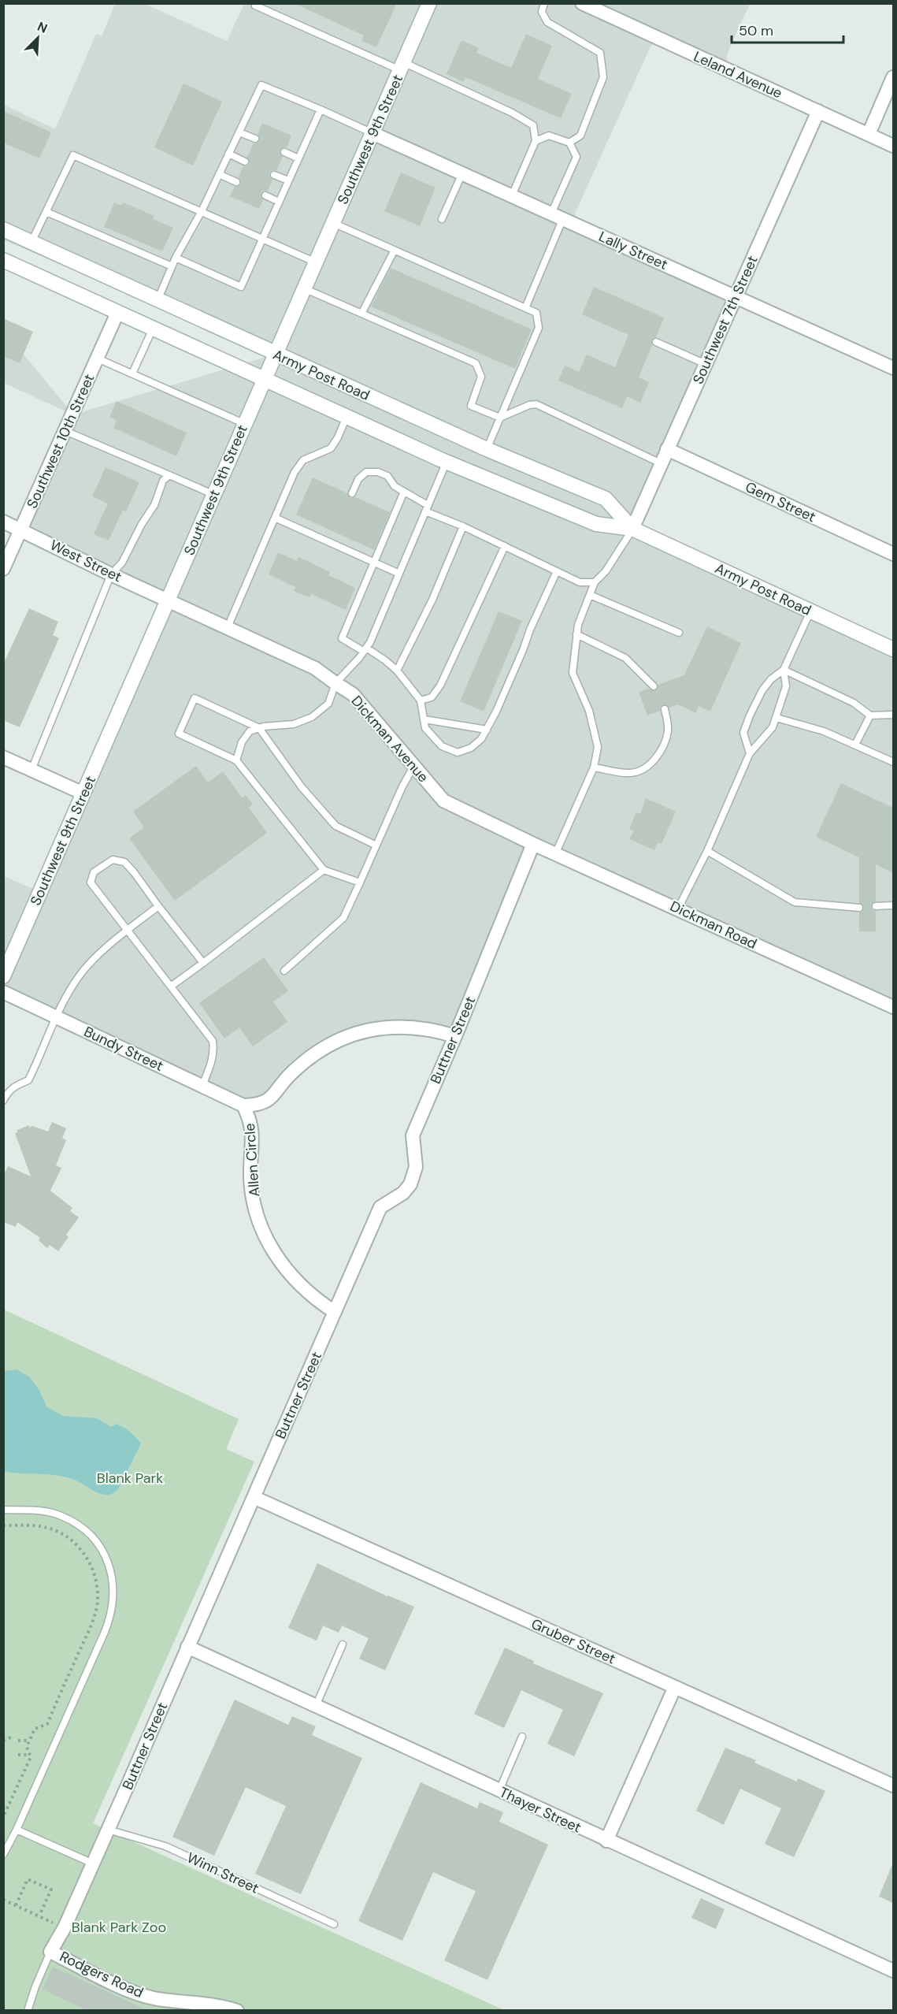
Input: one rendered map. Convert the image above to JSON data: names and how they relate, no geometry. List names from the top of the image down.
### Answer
{
  "streets": {
    "main road": ["Southwest 9th Street", "Army Post Road"],
    "street": [
      "Leland Avenue",
      "Lally Street",
      "Southwest 7th Street",
      "Southwest 10th Street",
      "Gem Street",
      "West Street",
      "Dickman Avenue",
      "Dickman Road",
      "Buttner Street",
      "Bundy Street",
      "Allen Circle",
      "Gruber Street",
      "Thayer Street",
      "Rodgers Road"
    ],
    "lane": ["Winn Street"]
  },
  "crossings": [
    ["Leland Avenue", "Southwest 7th Street"],
    ["Southwest 9th Street", "Lally Street"],
    ["Southwest 9th Street", "Army Post Road"],
    ["Southwest 9th Street", "West Street"],
    ["Southwest 9th Street", "Dickman Avenue"],
    ["Lally Street", "Southwest 7th Street"],
    ["Southwest 7th Street", "Army Post Road"],
    ["Southwest 7th Street", "Gem Street"],
    ["Army Post Road", "Southwest 10th Street"],
    ["Southwest 10th Street", "West Street"],
    ["West Street", "Dickman Avenue"],
    ["Dickman Avenue", "Dickman Road"],
    ["Dickman Avenue", "Buttner Street"],
    ["Dickman Road", "Buttner Street"],
    ["Buttner Street", "Allen Circle"],
    ["Buttner Street", "Gruber Street"],
    ["Buttner Street", "Thayer Street"],
    ["Buttner Street", "Winn Street"],
    ["Buttner Street", "Rodgers Road"],
    ["Bundy Street", "Allen Circle"]
  ],
  "parks": ["Blank Park", "Blank Park Zoo"],
  "scale_bar": "50 m",
  "north": "top right"
}
